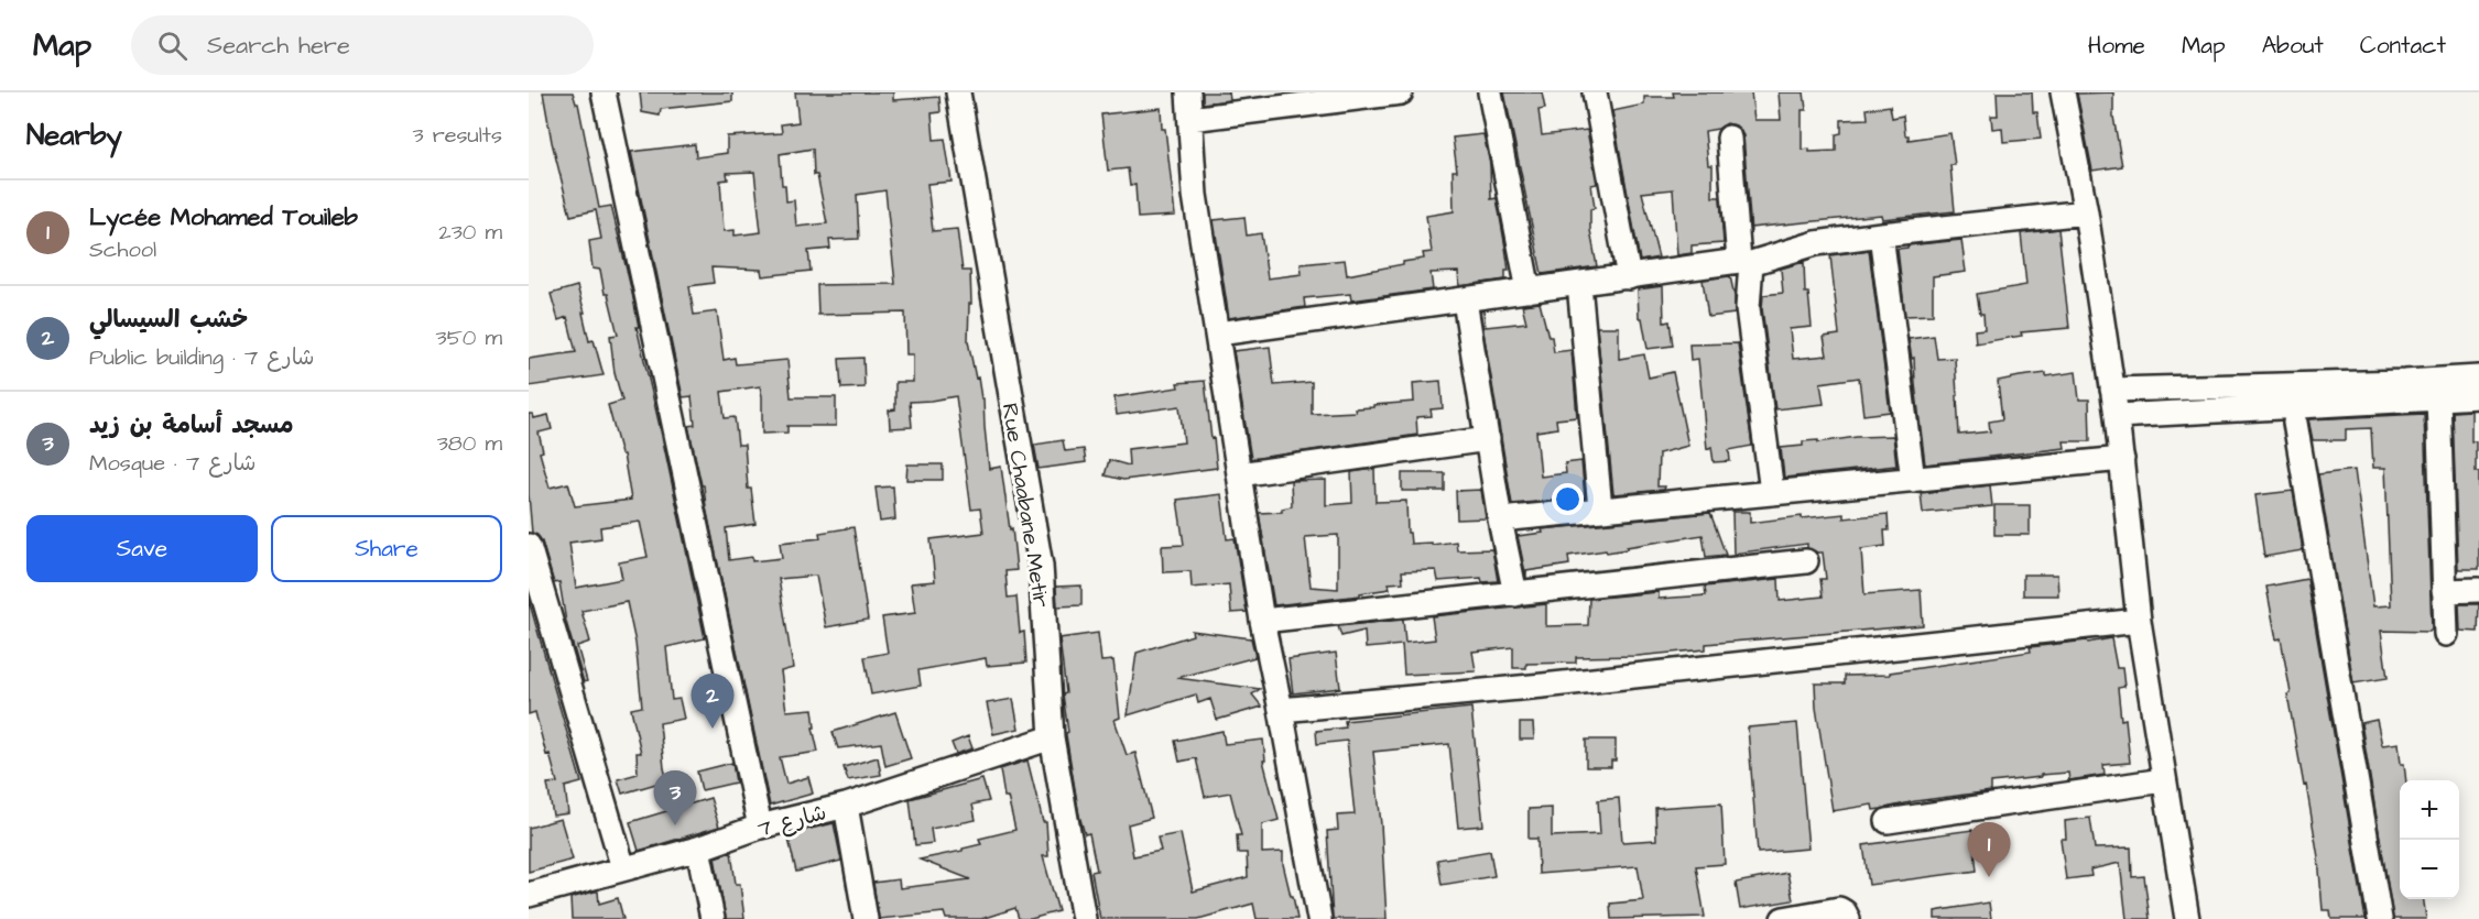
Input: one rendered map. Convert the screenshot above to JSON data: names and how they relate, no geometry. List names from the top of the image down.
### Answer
{
  "streets": {
    "street": ["Rue Chaabane Metir", "شارع 7"]
  },
  "crossings": [
    ["Rue Chaabane Metir", "شارع 7"]
  ],
  "page": {
    "header": "Map",
    "search": "Search here",
    "nav": [
      "Home",
      "Map",
      "About",
      "Contact"
    ],
    "heading": ["Nearby", "3 results"],
    "list": [
      {
        "mark": "1",
        "name": "Lycée Mohamed Touileb",
        "note": "School",
        "value": "230 m"
      },
      {
        "mark": "2",
        "name": "خشب السيسالي",
        "note": "Public building · شارع 7",
        "value": "350 m"
      },
      {
        "mark": "3",
        "name": "مسجد أسامة بن زيد",
        "note": "Mosque · شارع 7",
        "value": "380 m"
      }
    ],
    "buttons": ["Save", "Share"],
    "pins": ["2", "3", "1"],
    "map_buttons": ["+", "−"]
  }
}
